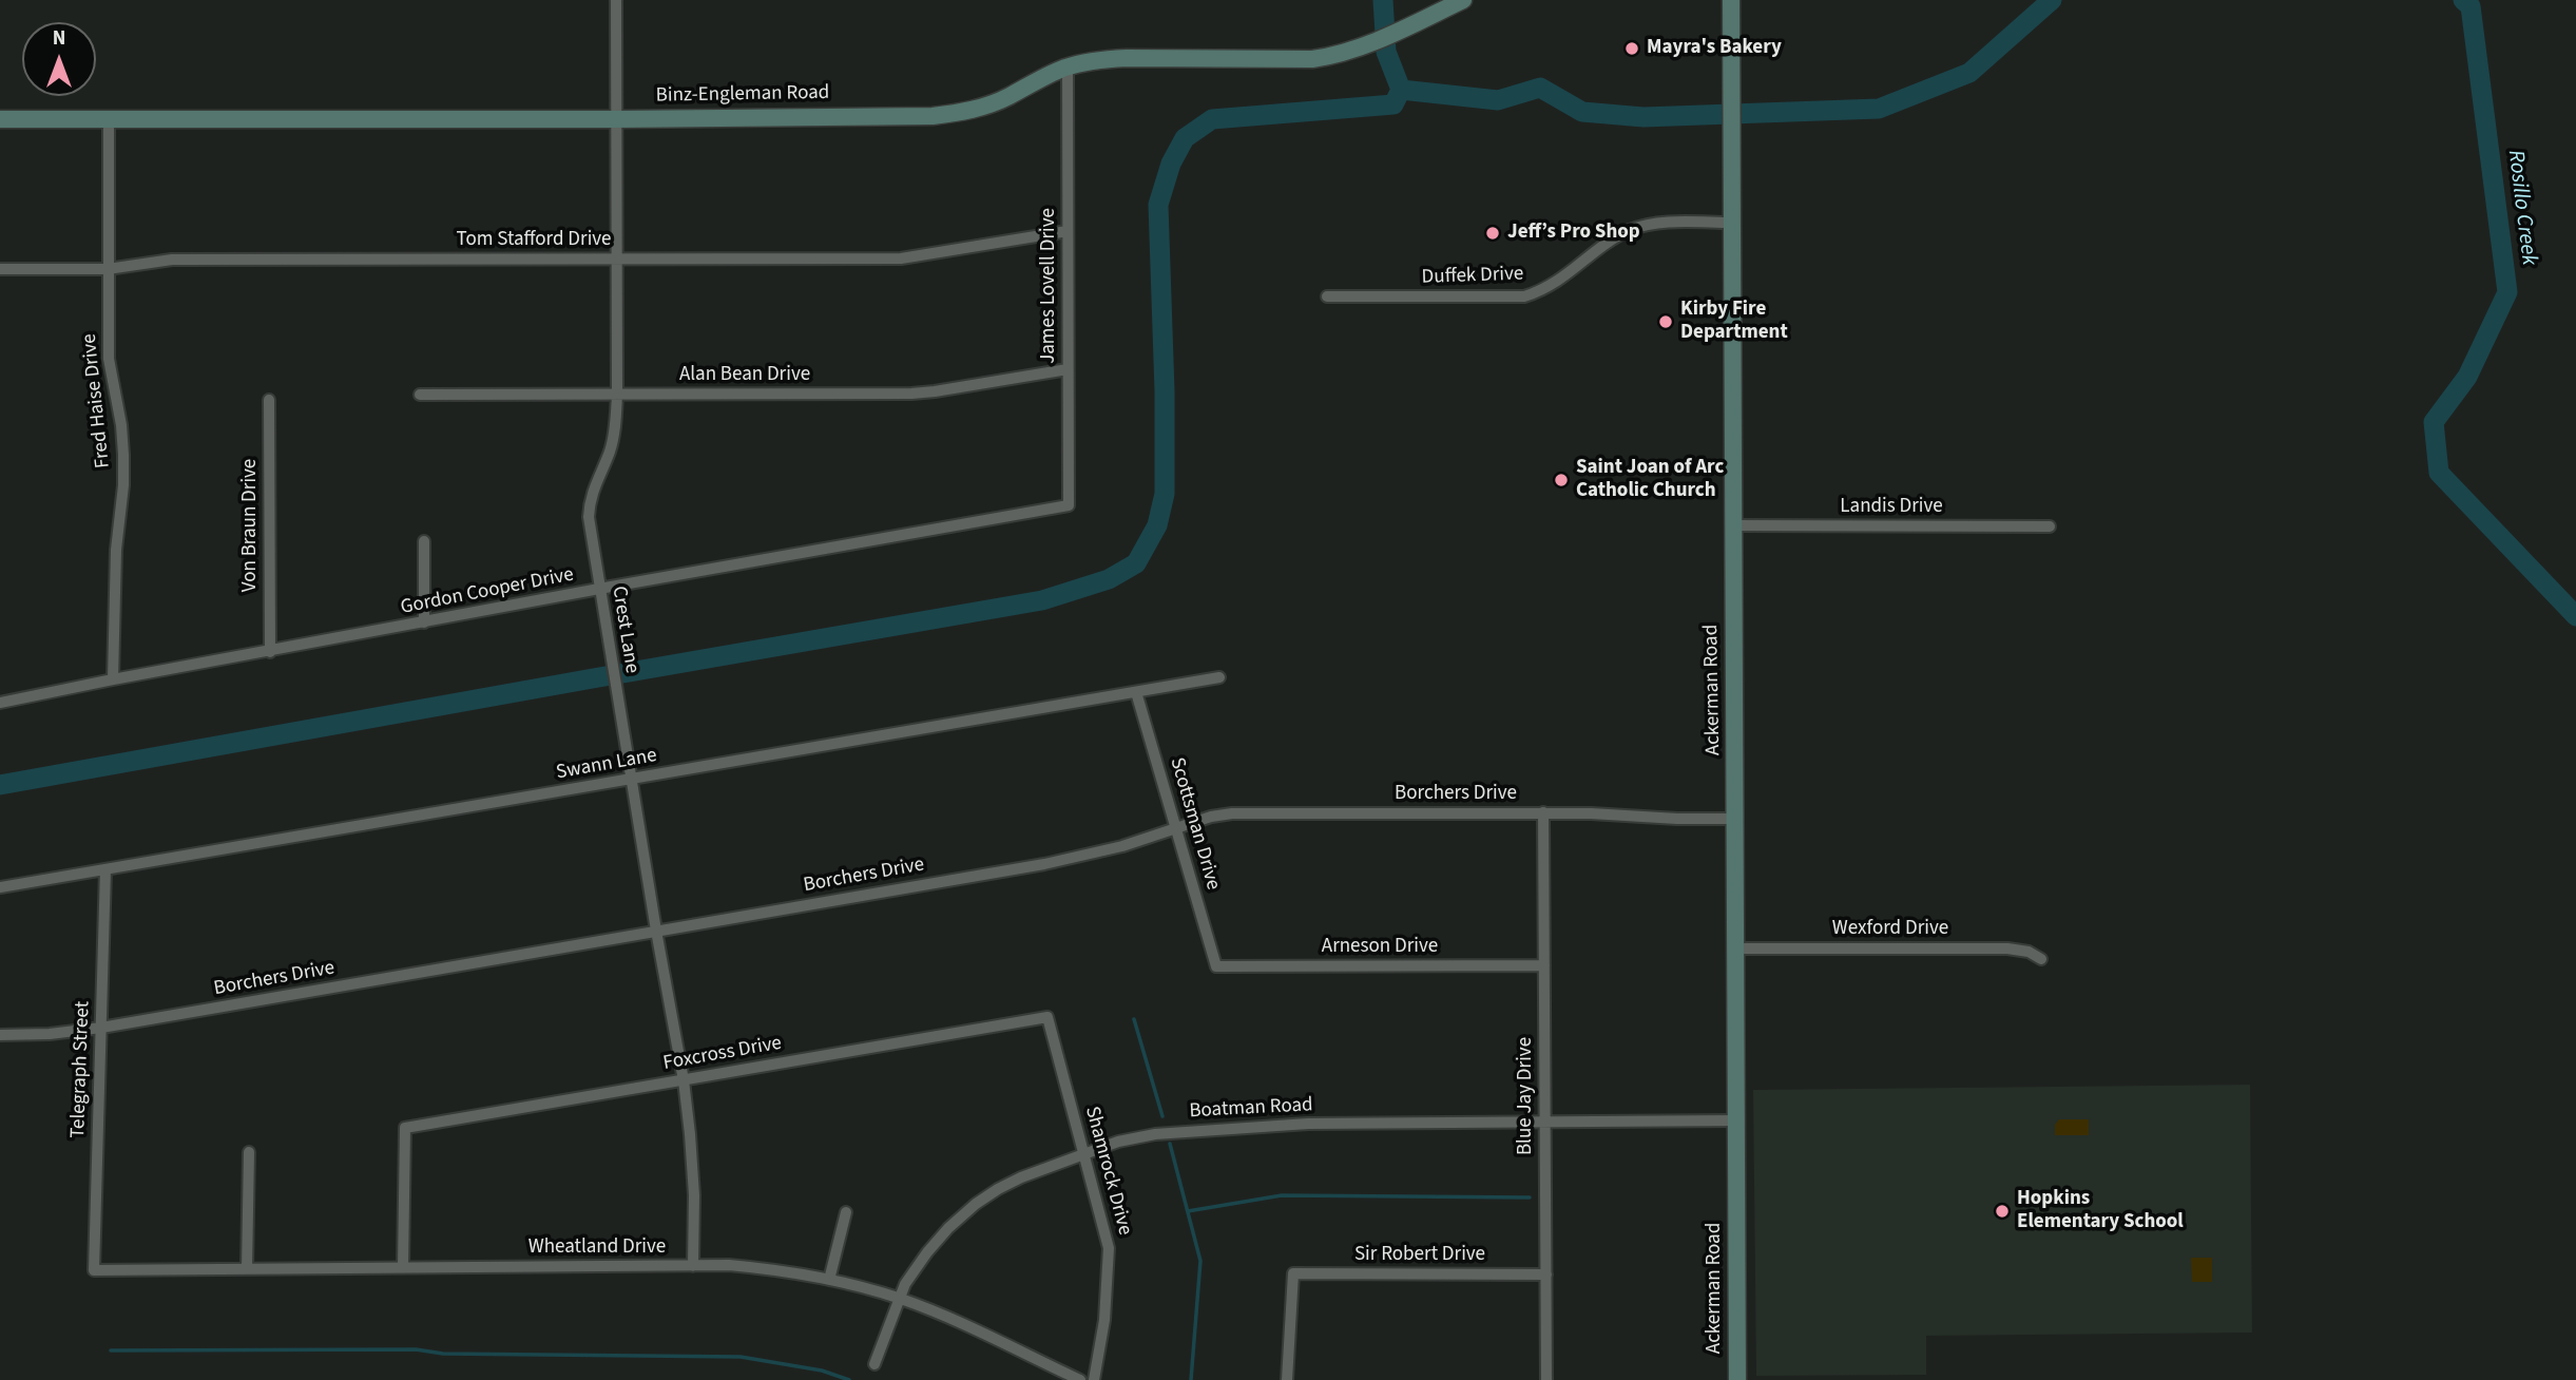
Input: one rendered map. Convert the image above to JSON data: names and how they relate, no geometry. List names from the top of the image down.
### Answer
{
  "streets": {
    "street": [
      "Binz-Engleman Road",
      "Tom Stafford Drive",
      "Duffek Drive",
      "James Lovell Drive",
      "Alan Bean Drive",
      "Fred Haise Drive",
      "Landis Drive",
      "Von Braun Drive",
      "Gordon Cooper Drive",
      "Crest Lane",
      "Ackerman Road",
      "Swann Lane",
      "Borchers Drive",
      "Scottsman Drive",
      "Wexford Drive",
      "Arneson Drive",
      "Foxcross Drive",
      "Telegraph Street",
      "Blue Jay Drive",
      "Boatman Road",
      "Shamrock Drive",
      "Wheatland Drive",
      "Sir Robert Drive"
    ]
  },
  "crossings": [
    ["Binz-Engleman Road", "James Lovell Drive"],
    ["Binz-Engleman Road", "Fred Haise Drive"],
    ["Binz-Engleman Road", "Crest Lane"],
    ["Tom Stafford Drive", "James Lovell Drive"],
    ["Tom Stafford Drive", "Fred Haise Drive"],
    ["Tom Stafford Drive", "Crest Lane"],
    ["Duffek Drive", "Ackerman Road"],
    ["James Lovell Drive", "Alan Bean Drive"],
    ["James Lovell Drive", "Gordon Cooper Drive"],
    ["Alan Bean Drive", "Crest Lane"],
    ["Fred Haise Drive", "Gordon Cooper Drive"],
    ["Landis Drive", "Ackerman Road"],
    ["Von Braun Drive", "Gordon Cooper Drive"],
    ["Gordon Cooper Drive", "Crest Lane"],
    ["Crest Lane", "Swann Lane"],
    ["Crest Lane", "Borchers Drive"],
    ["Crest Lane", "Foxcross Drive"],
    ["Crest Lane", "Wheatland Drive"],
    ["Ackerman Road", "Borchers Drive"],
    ["Ackerman Road", "Wexford Drive"],
    ["Ackerman Road", "Boatman Road"],
    ["Swann Lane", "Scottsman Drive"],
    ["Swann Lane", "Telegraph Street"],
    ["Borchers Drive", "Scottsman Drive"],
    ["Borchers Drive", "Telegraph Street"],
    ["Borchers Drive", "Blue Jay Drive"],
    ["Scottsman Drive", "Arneson Drive"],
    ["Arneson Drive", "Blue Jay Drive"],
    ["Foxcross Drive", "Shamrock Drive"],
    ["Foxcross Drive", "Wheatland Drive"],
    ["Telegraph Street", "Wheatland Drive"],
    ["Blue Jay Drive", "Boatman Road"],
    ["Blue Jay Drive", "Sir Robert Drive"],
    ["Boatman Road", "Shamrock Drive"],
    ["Boatman Road", "Wheatland Drive"]
  ],
  "water": ["Rosillo Creek"],
  "places": [
    "Mayra's Bakery",
    "Jeff’s Pro Shop",
    "Kirby Fire Department",
    "Saint Joan of Arc Catholic Church",
    "Hopkins Elementary School"
  ],
  "north": "top"
}
